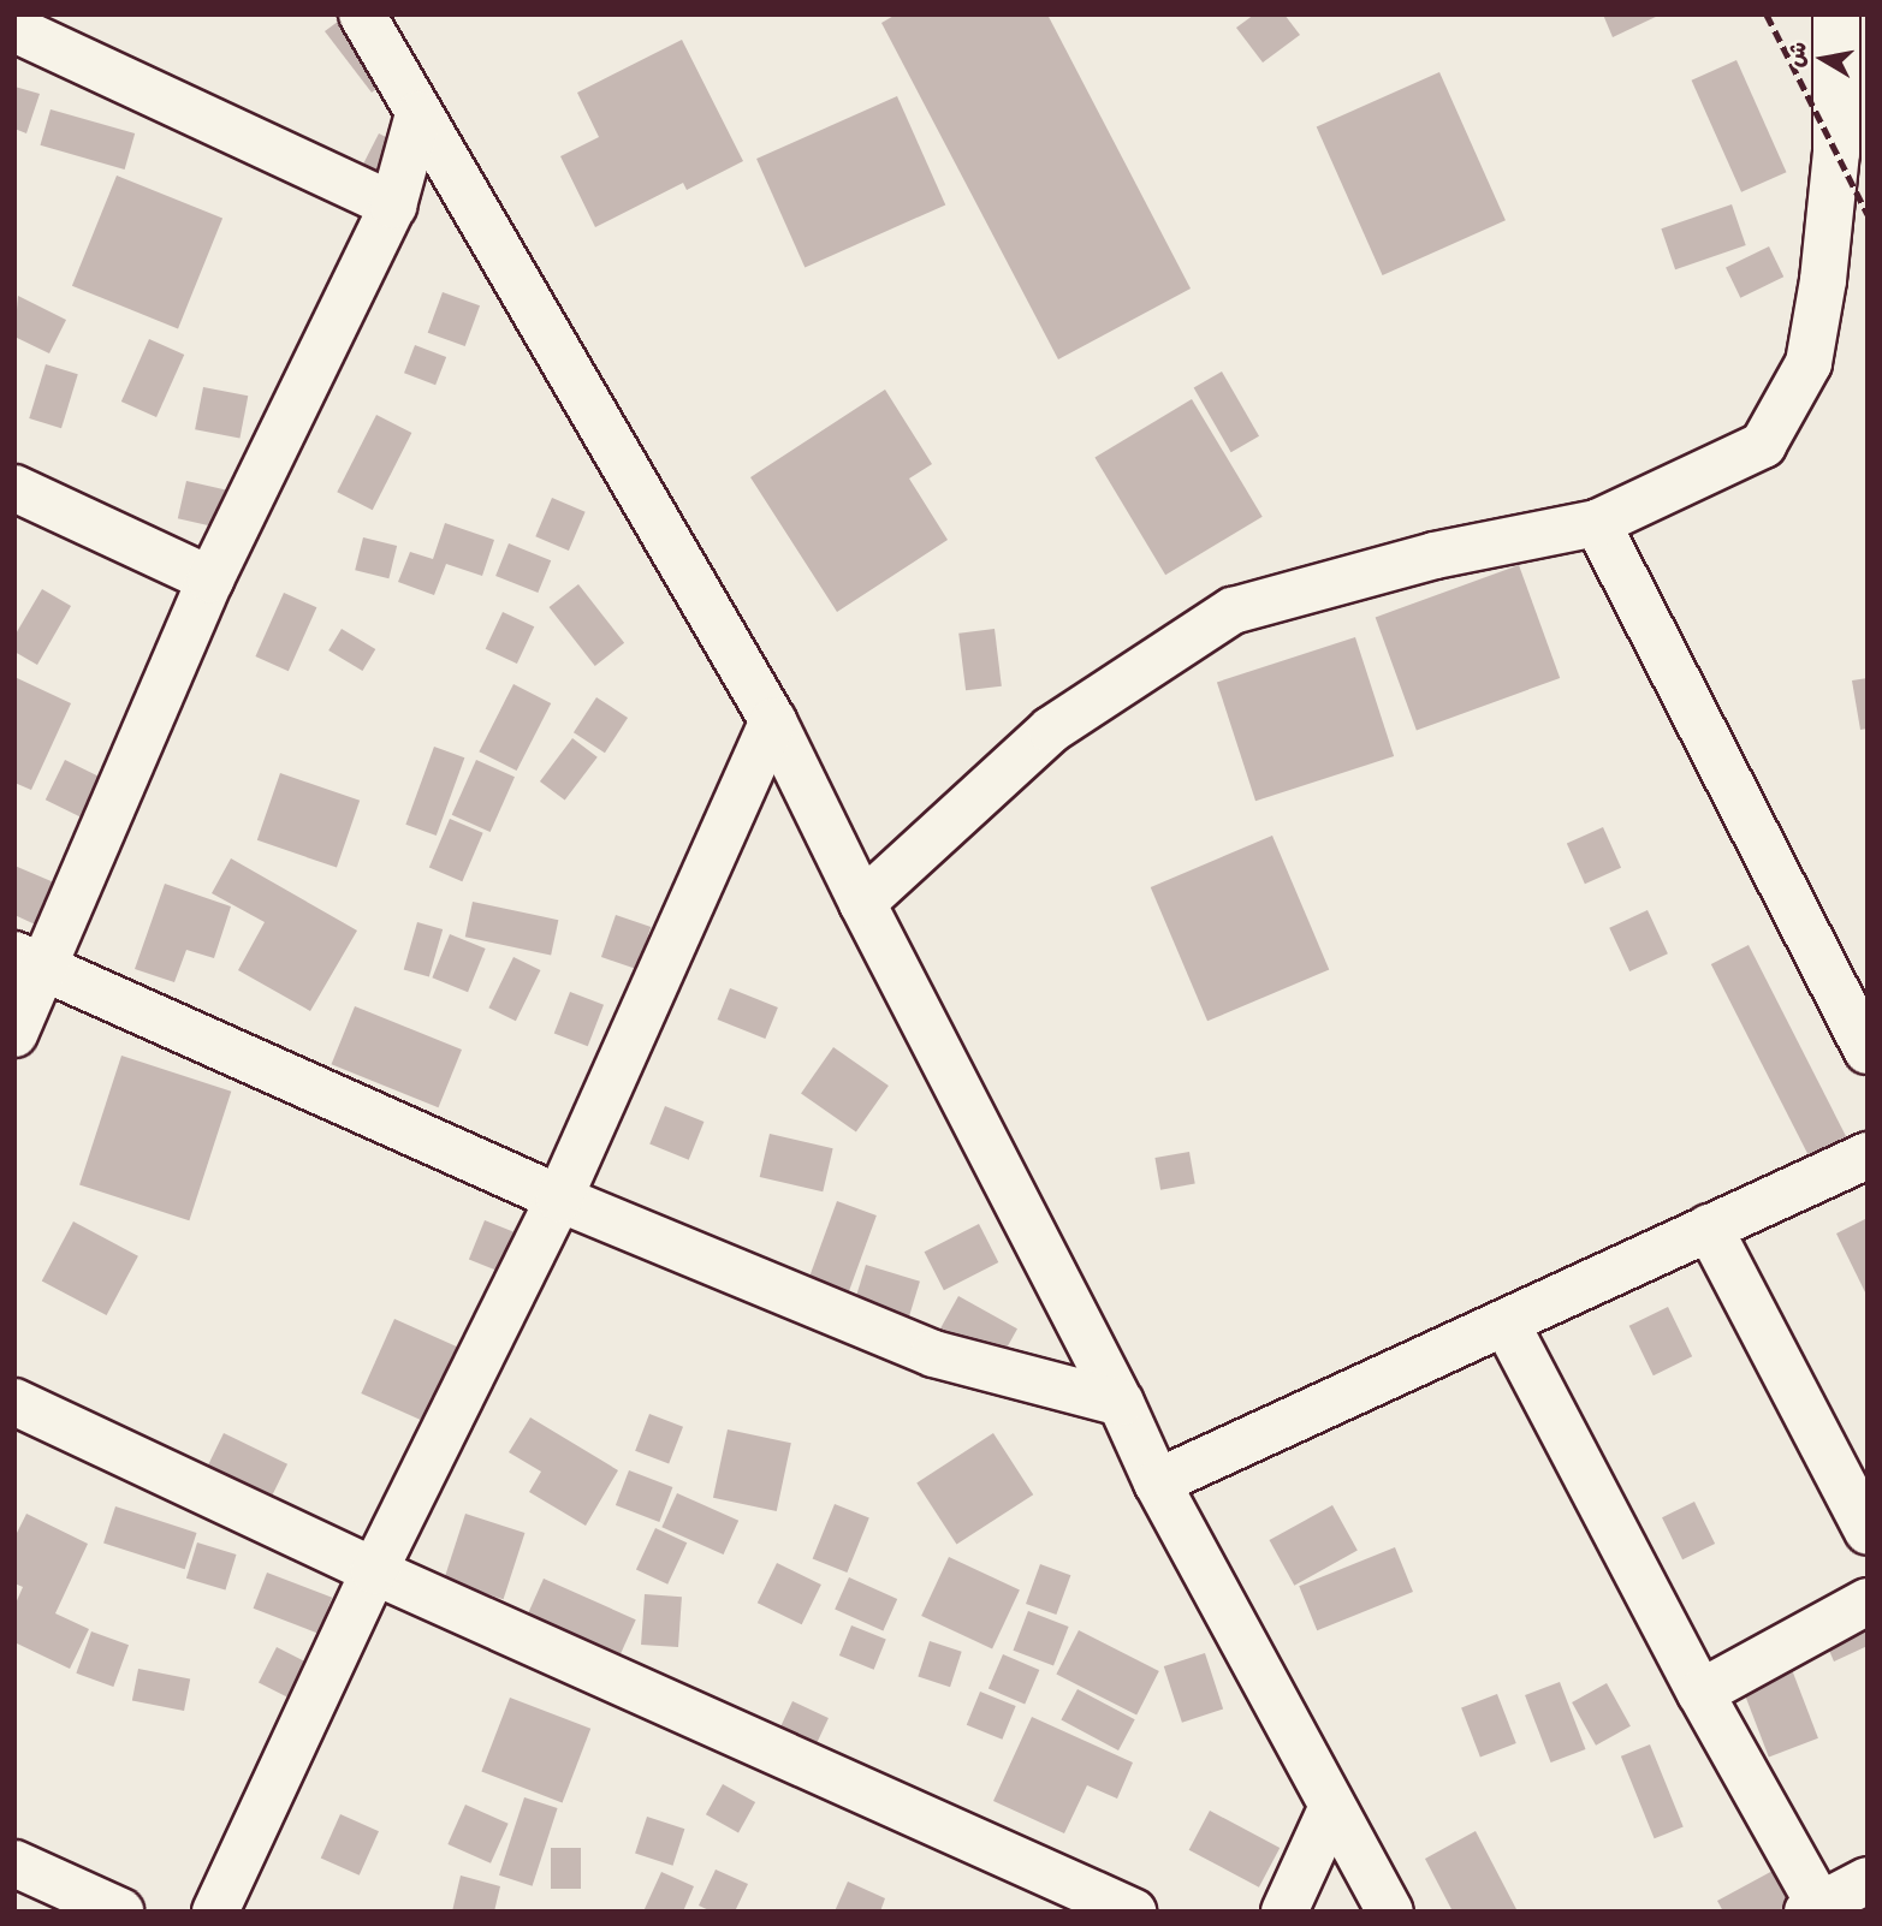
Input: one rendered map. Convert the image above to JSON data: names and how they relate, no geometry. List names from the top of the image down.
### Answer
{
  "north": "left"
}
